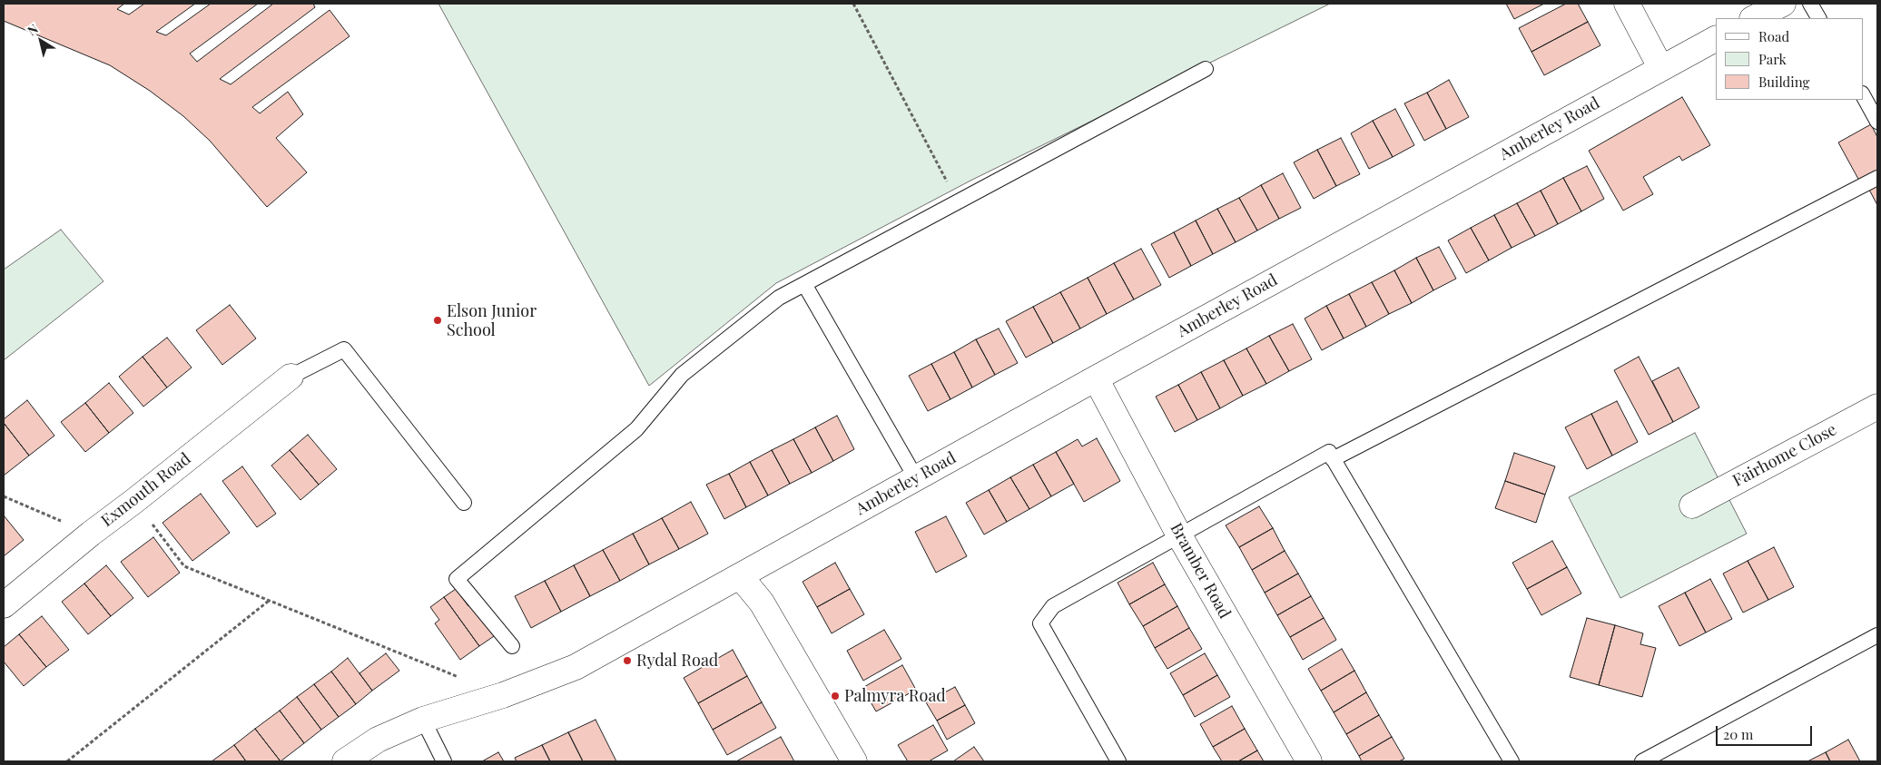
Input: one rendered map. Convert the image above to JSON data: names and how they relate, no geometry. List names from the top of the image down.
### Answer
{
  "streets": {
    "street": [
      "Amberley Road",
      "Fairhome Close",
      "Exmouth Road",
      "Bramber Road"
    ]
  },
  "crossings": [
    ["Amberley Road", "Bramber Road"]
  ],
  "places": ["Elson Junior School", "Rydal Road", "Palmyra Road"],
  "legend": ["Road", "Park", "Building"],
  "scale_bar": "20 m",
  "north": "top left"
}
